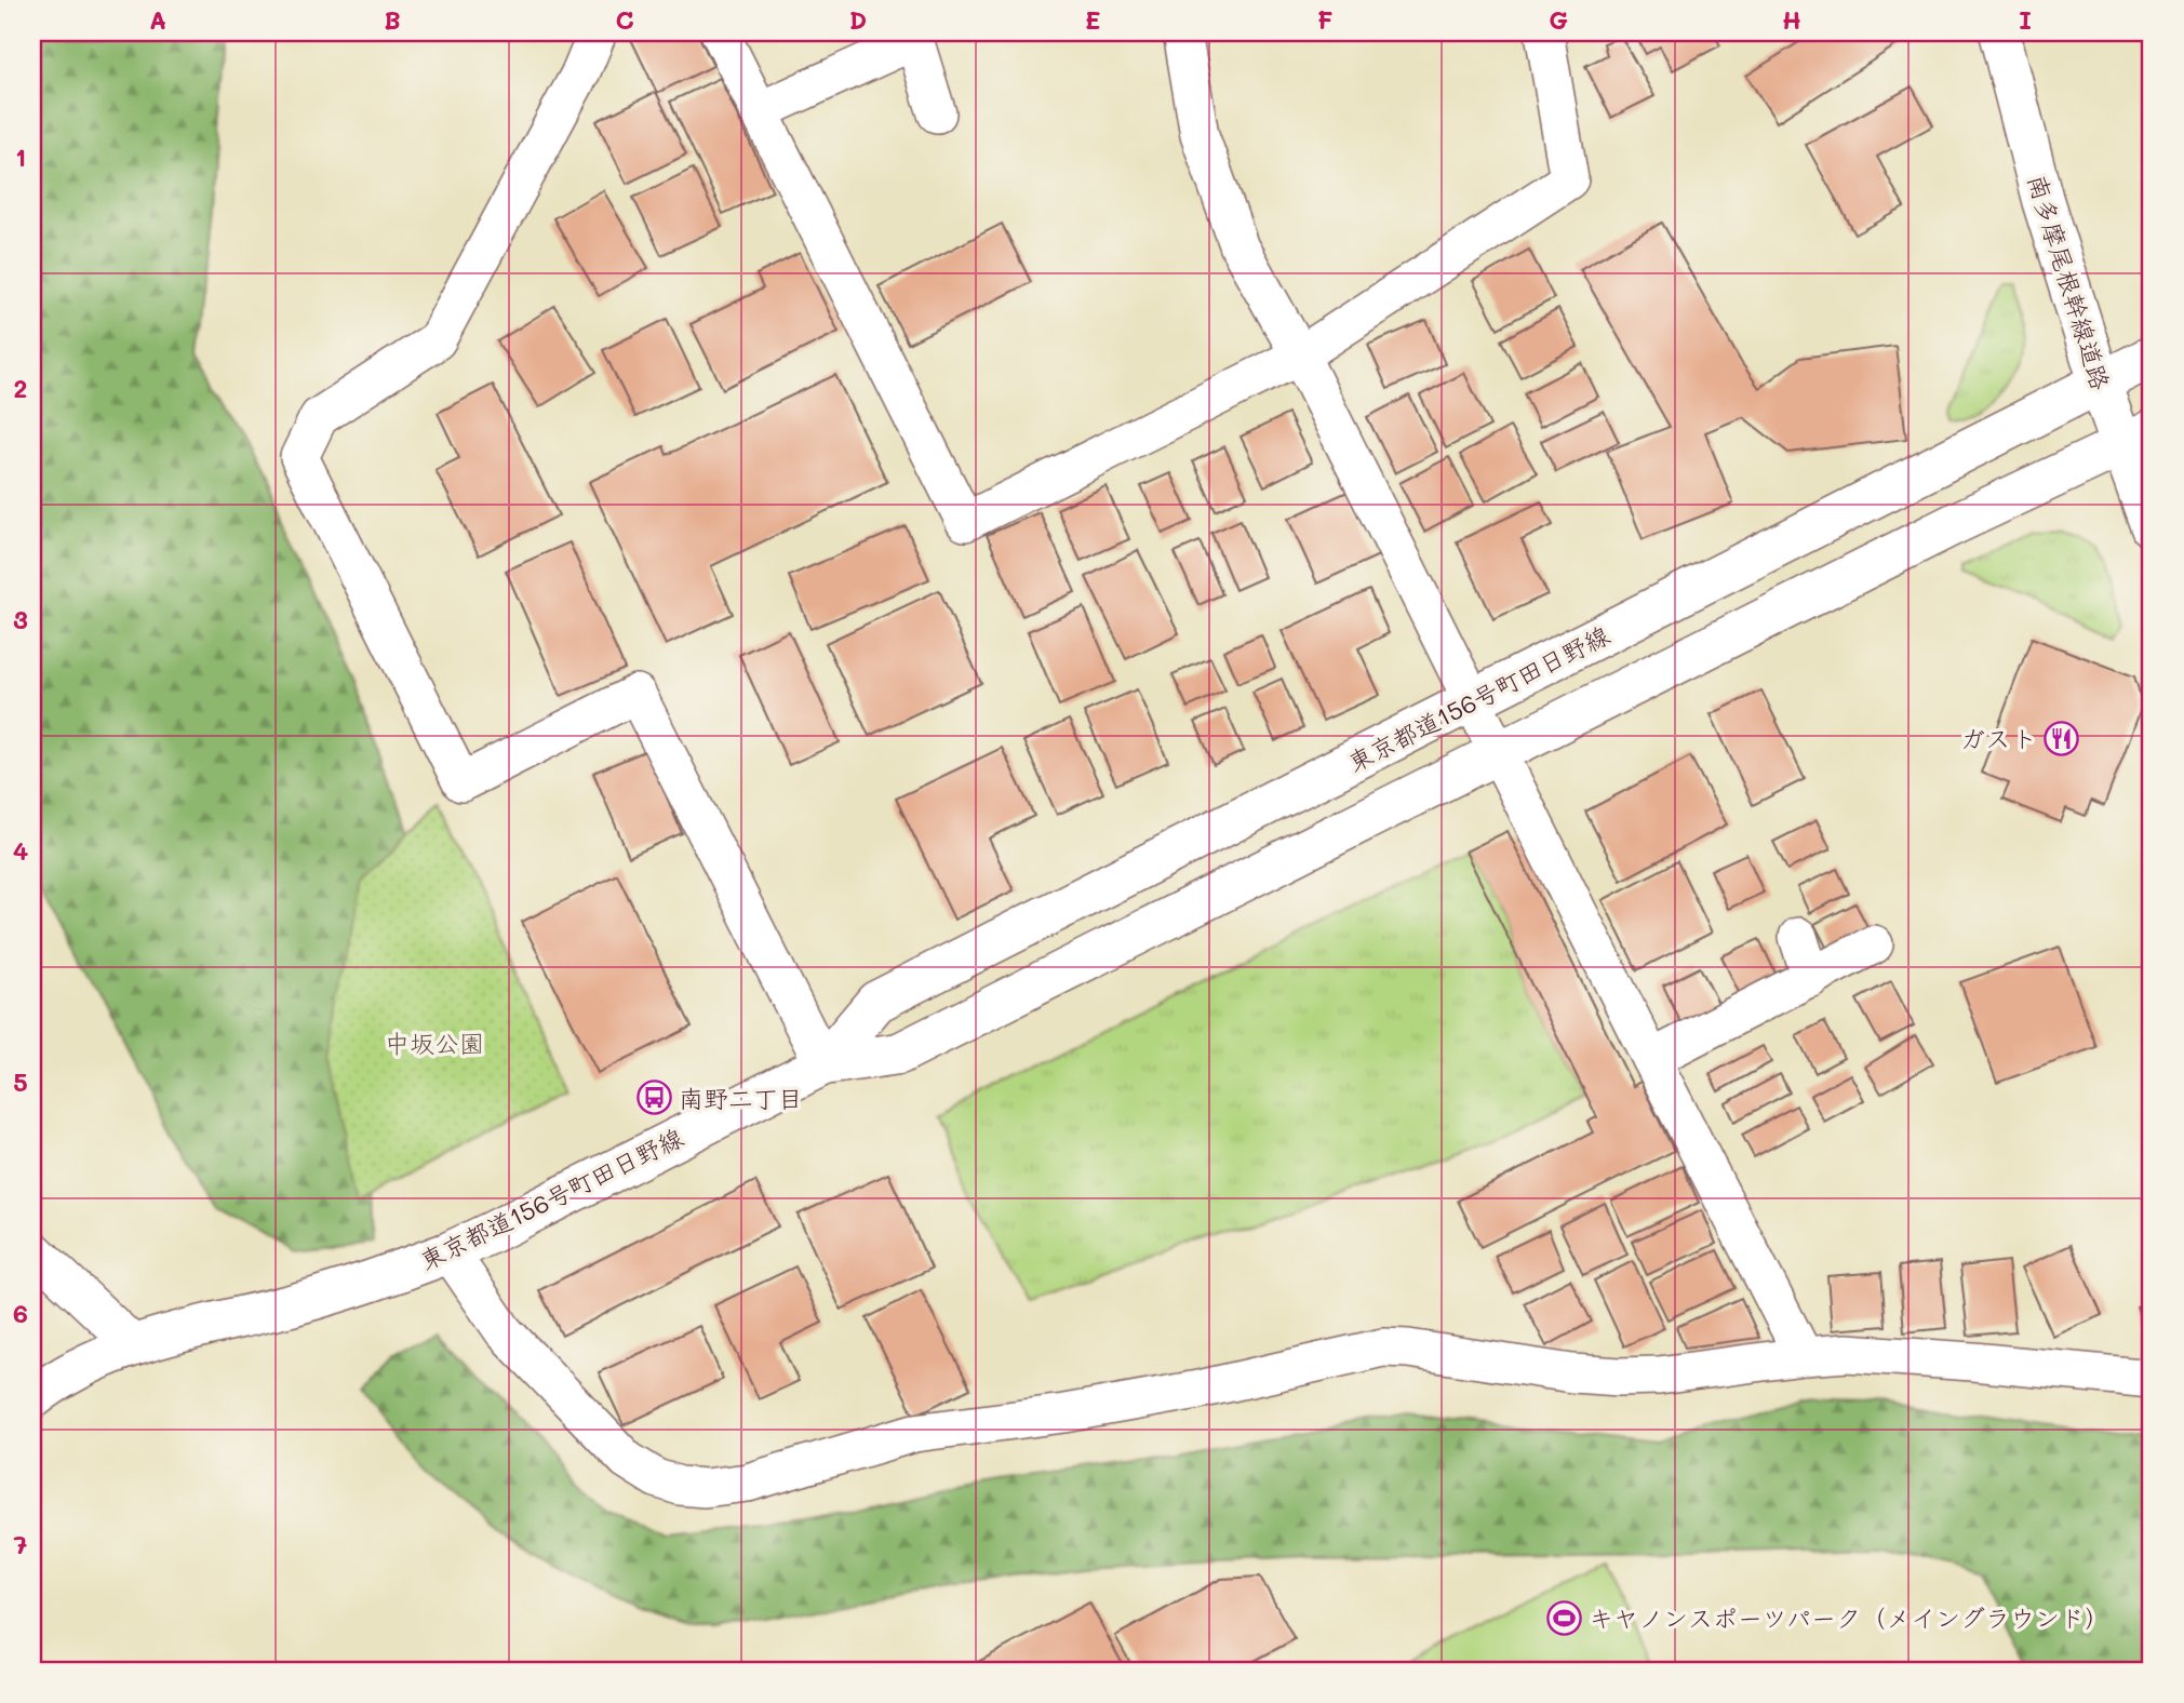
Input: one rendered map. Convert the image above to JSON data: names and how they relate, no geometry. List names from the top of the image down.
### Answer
{
  "streets": {
    "main road": ["南多摩尾根幹線道路", "東京都道156号町田日野線"]
  },
  "crossings": [
    ["南多摩尾根幹線道路", "東京都道156号町田日野線"]
  ],
  "parks": ["中坂公園"],
  "places": {
    "restaurant": ["ガスト"],
    "bus stop": ["南野二丁目"],
    "sports": ["キヤノンスポーツパーク（メイングラウンド）"]
  },
  "grid": {
    "columns": [
      "A",
      "B",
      "C",
      "D",
      "E",
      "F",
      "G",
      "H",
      "I"
    ],
    "rows": [
      "1",
      "2",
      "3",
      "4",
      "5",
      "6",
      "7"
    ]
  }
}
